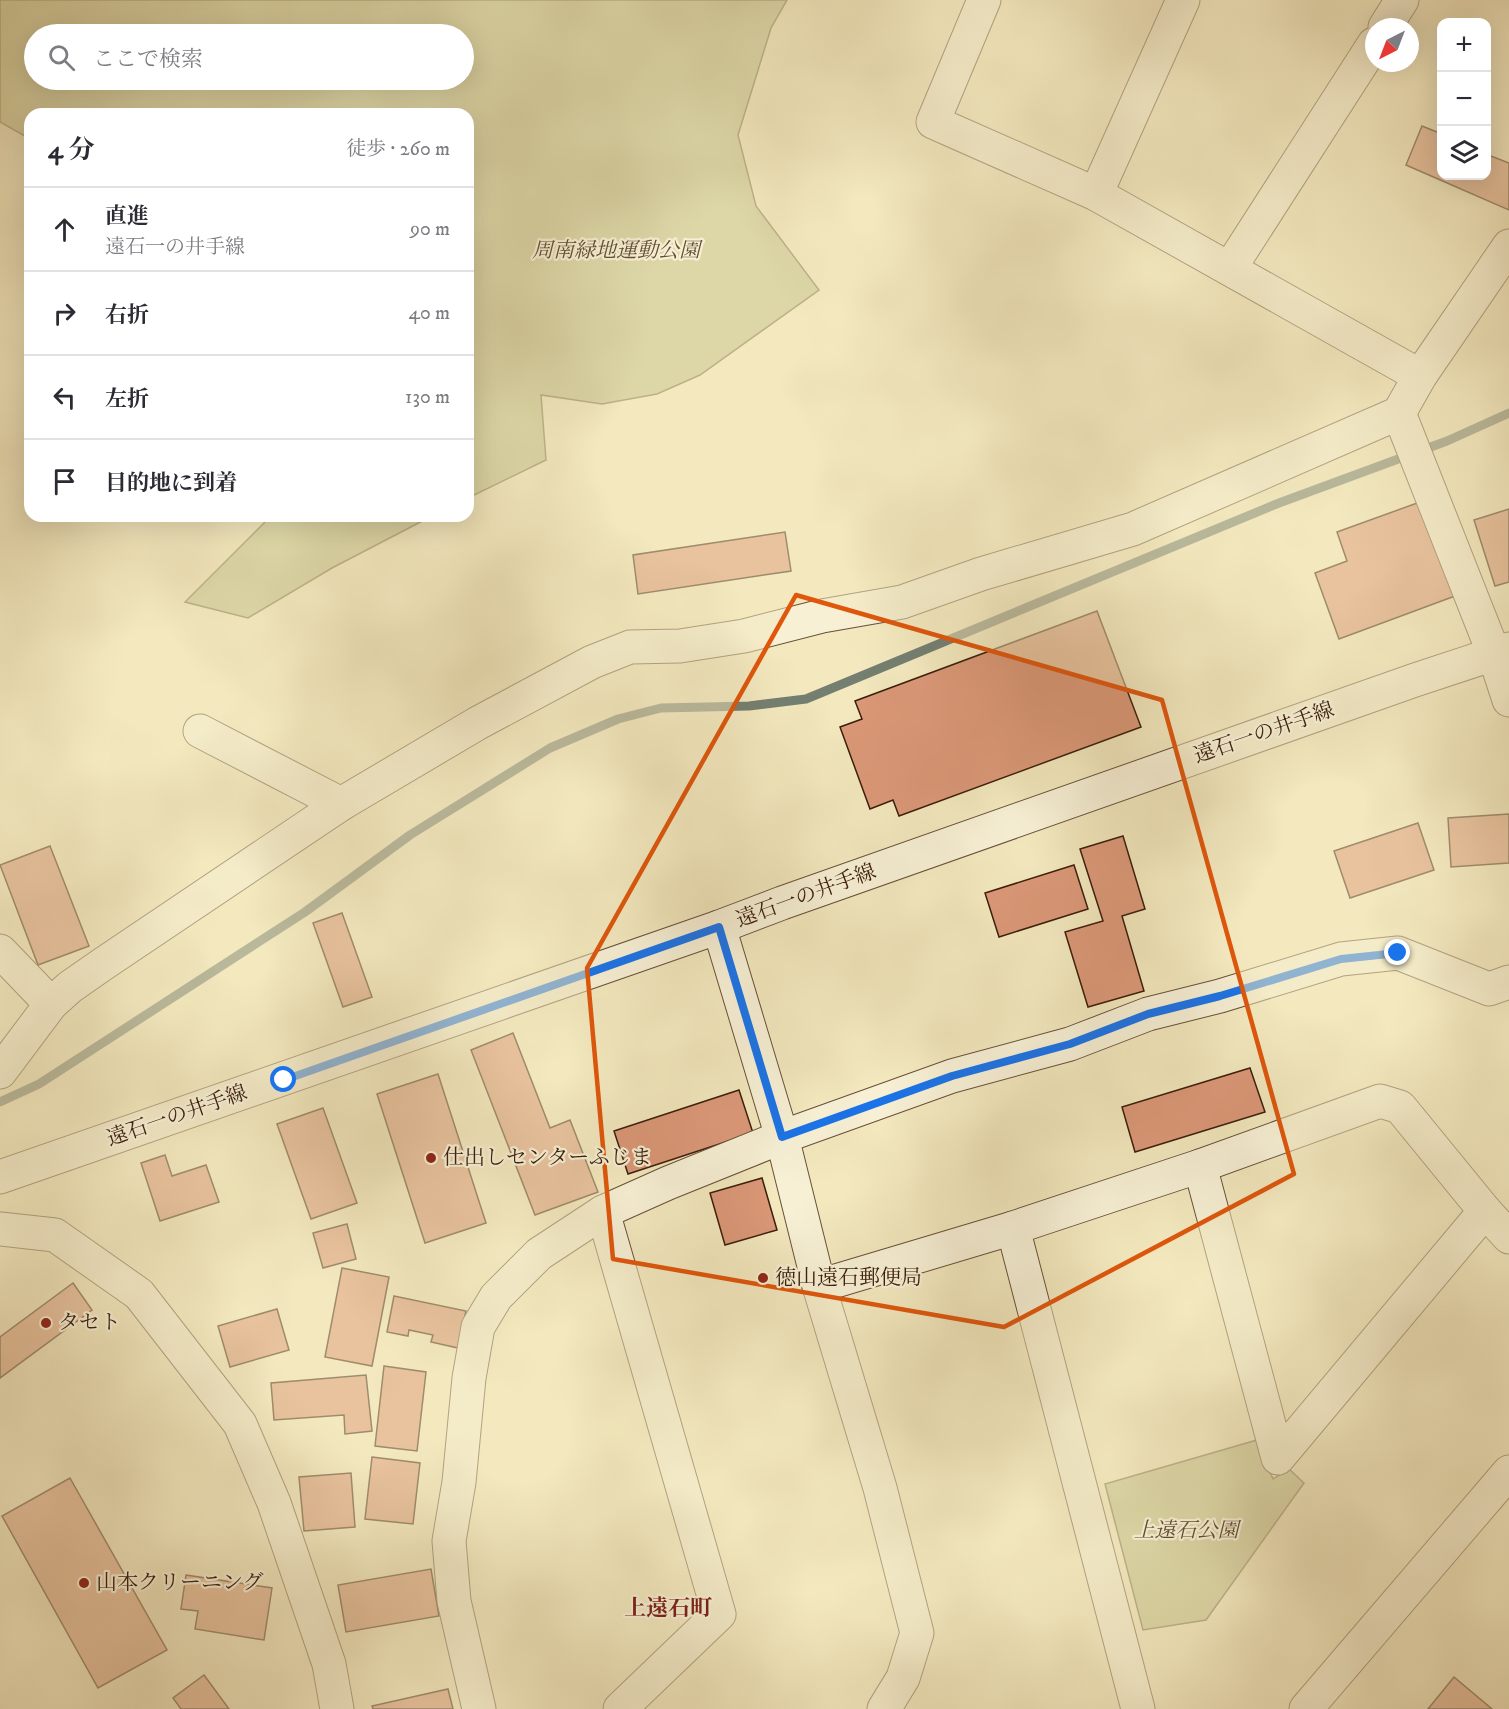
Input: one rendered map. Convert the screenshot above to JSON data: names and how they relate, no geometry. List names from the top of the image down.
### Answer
{
  "streets": {
    "street": ["遠石一の井手線"]
  },
  "districts": ["上遠石町"],
  "parks": ["周南緑地運動公園", "上遠石公園"],
  "places": [
    "仕出しセンターふじま",
    "徳山遠石郵便局",
    "タセト",
    "山本クリーニング"
  ],
  "north": "bottom left",
  "page": {
    "map_buttons": ["+", "−"],
    "search": "ここで検索",
    "heading": ["4 分", "徒歩 · 260 m"],
    "list": [
      ["直進", "遠石一の井手線", "90 m"],
      ["右折", "40 m"],
      ["左折", "130 m"],
      "目的地に到着"
    ]
  }
}
